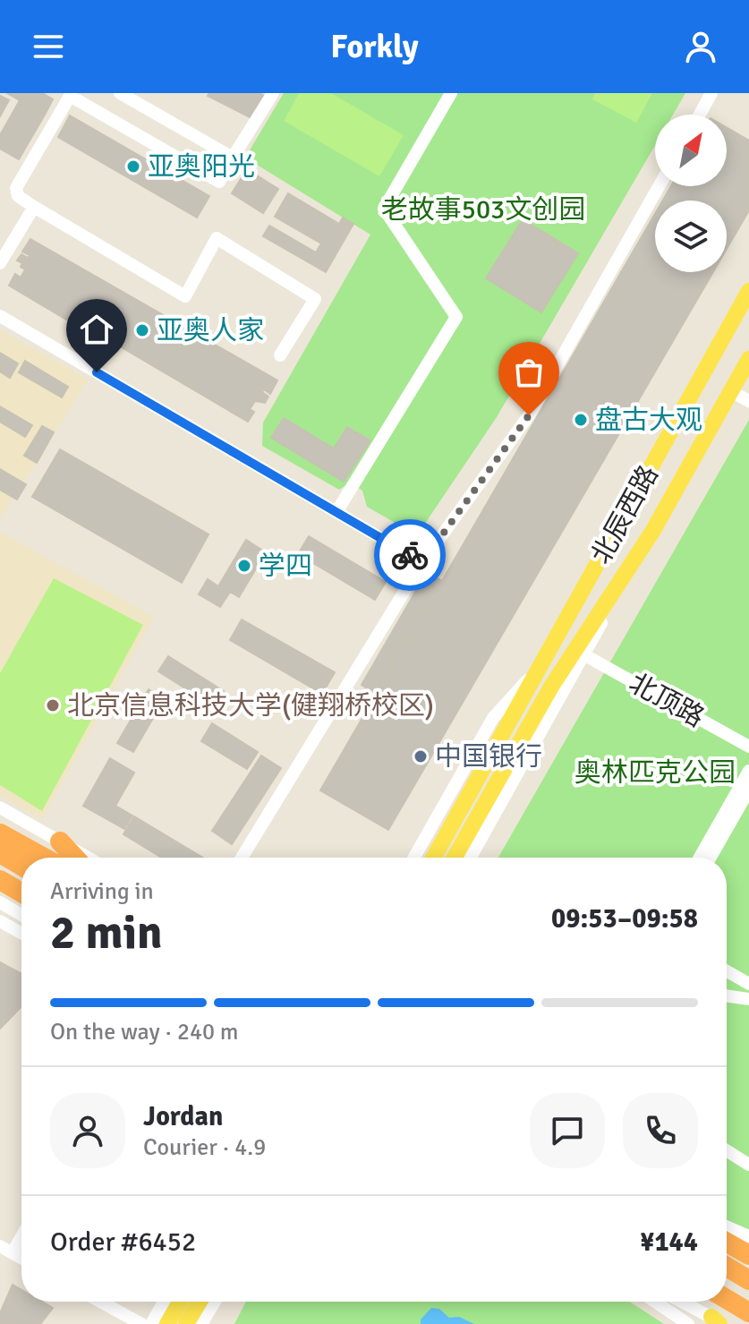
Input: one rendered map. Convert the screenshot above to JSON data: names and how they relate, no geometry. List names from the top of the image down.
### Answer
{
  "streets": {
    "main road": ["北辰西路"],
    "street": ["北顶路"]
  },
  "crossings": [
    ["北辰西路", "北顶路"]
  ],
  "parks": ["老故事503文创园", "奥林匹克公园"],
  "places": [
    "亚奥阳光",
    "亚奥人家",
    "盘古大观",
    "学四",
    "北京信息科技大学(健翔桥校区)",
    "中国银行"
  ],
  "north": "top right",
  "page": {
    "header": "Forkly",
    "heading": ["2 min", "Arriving in", "09:53–09:58"],
    "panel": [
      "Jordan",
      "Courier · 4.9",
      "Order #6452",
      "¥144"
    ],
    "bar": "On the way · 240 m"
  }
}
